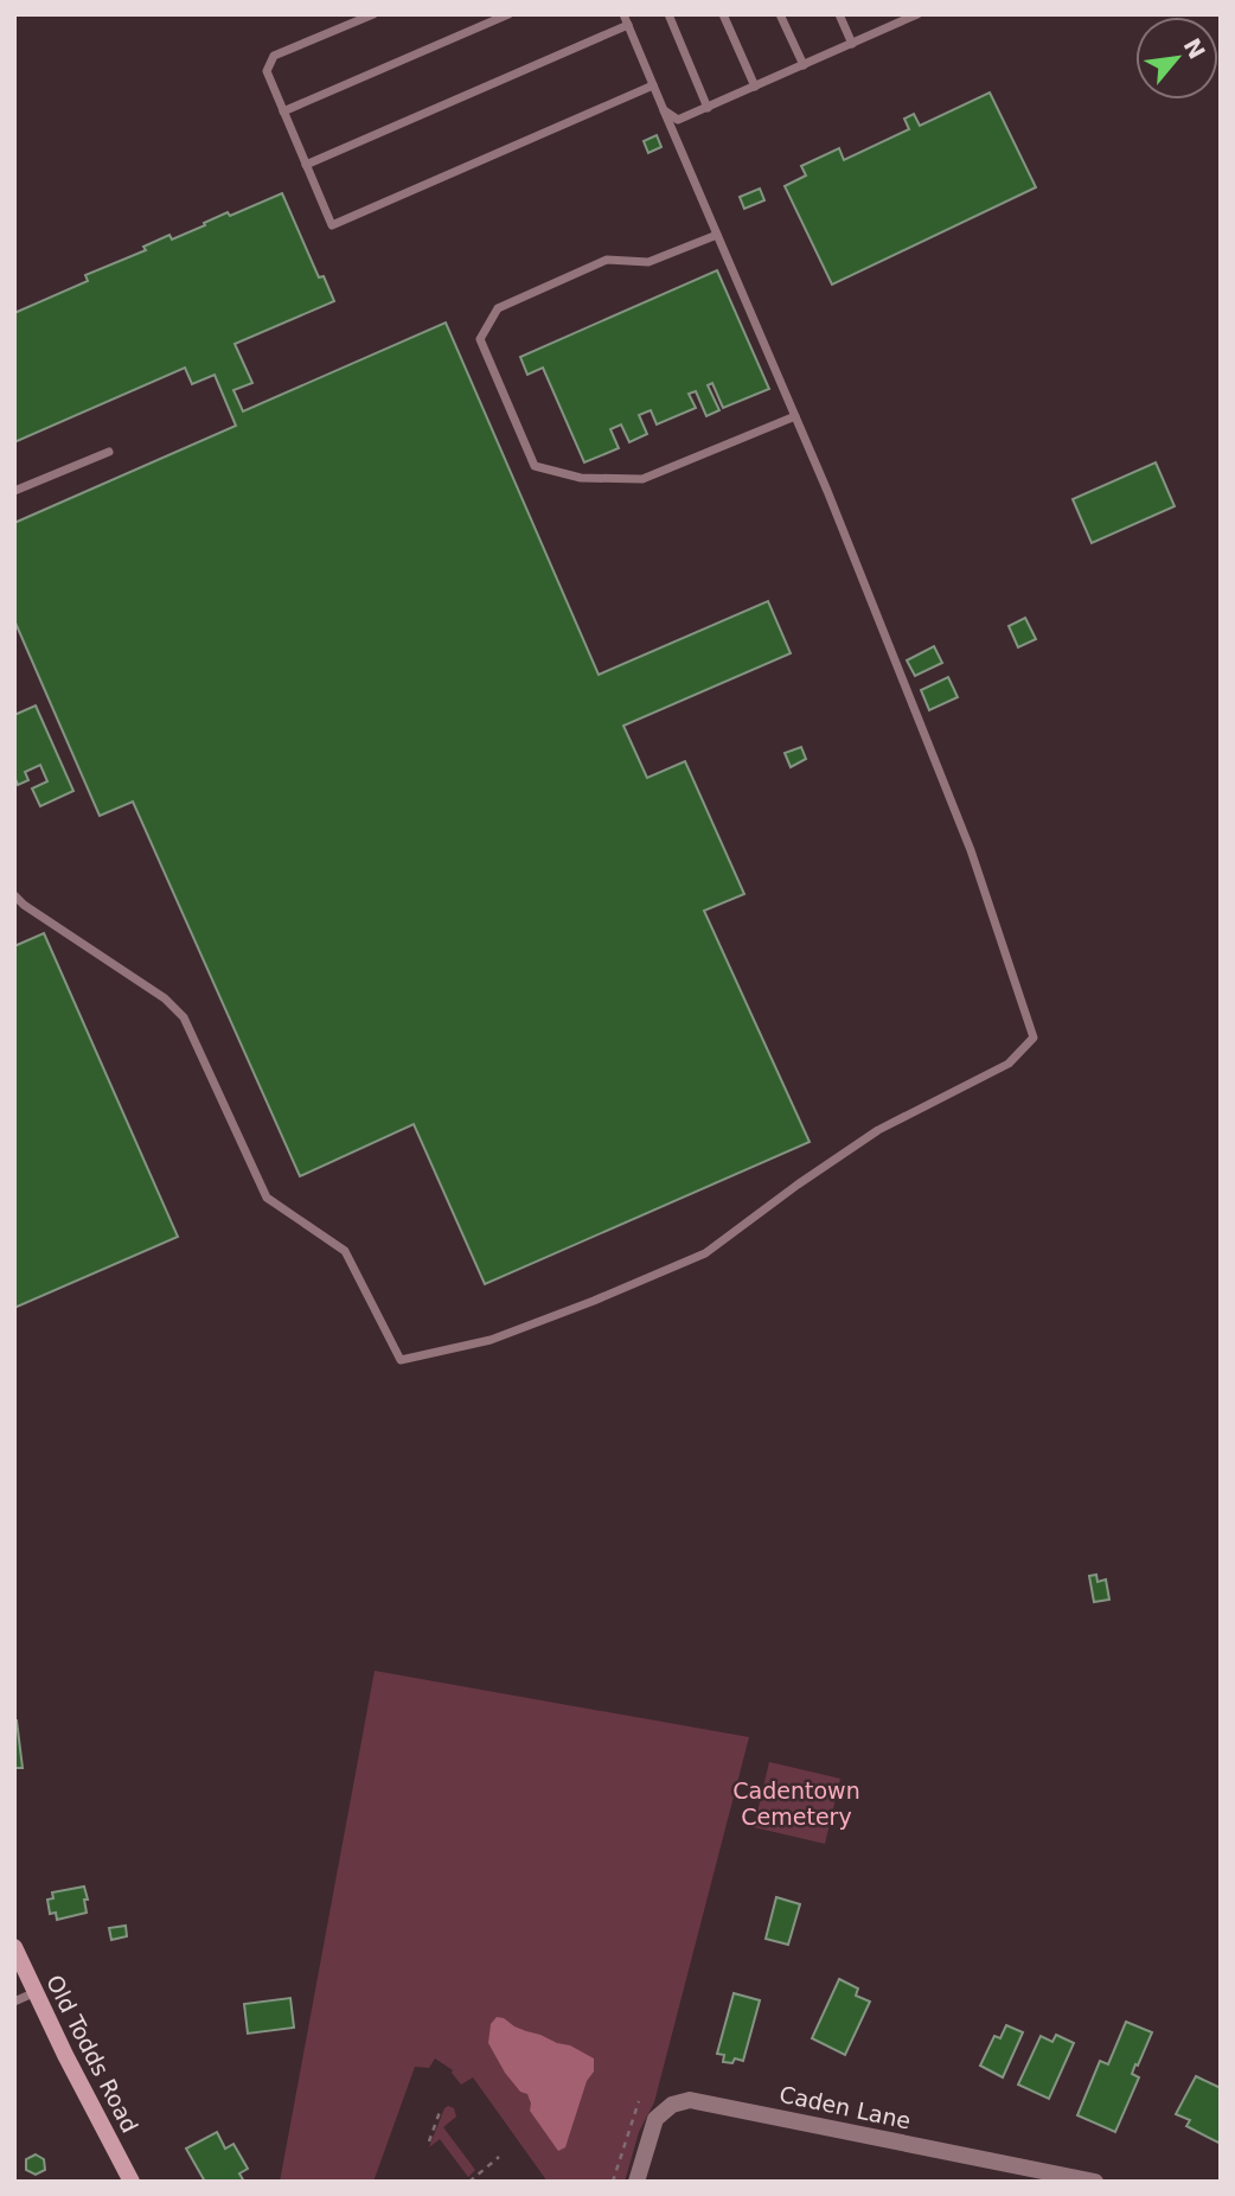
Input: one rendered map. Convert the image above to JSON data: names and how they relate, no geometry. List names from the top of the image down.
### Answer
{
  "streets": {
    "main road": ["Old Todds Road"],
    "street": ["Caden Lane"]
  },
  "parks": ["Cadentown Cemetery"],
  "north": "top right"
}
